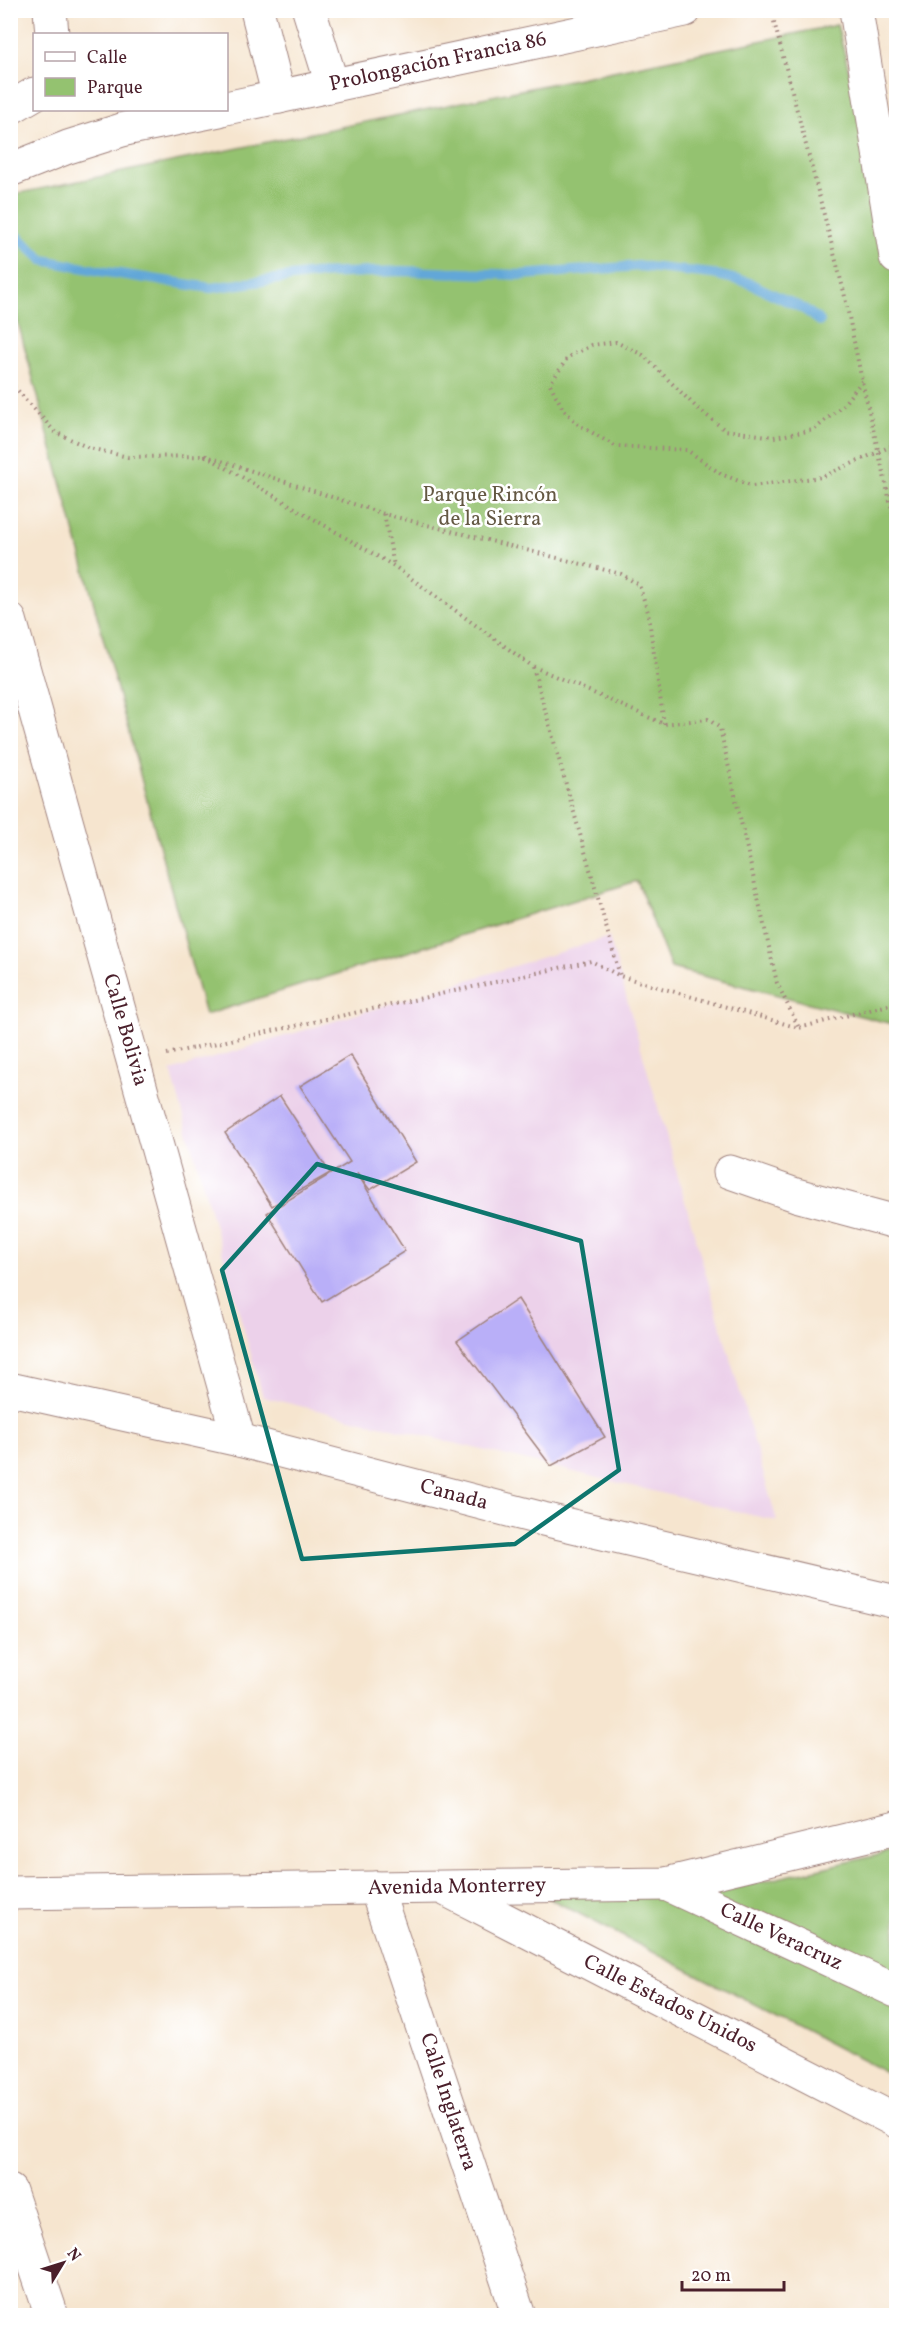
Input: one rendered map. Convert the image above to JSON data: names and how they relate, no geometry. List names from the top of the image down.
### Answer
{
  "streets": {
    "street": [
      "Prolongación Francia 86",
      "Calle Bolivia",
      "Canada",
      "Avenida Monterrey",
      "Calle Veracruz",
      "Calle Estados Unidos",
      "Calle Inglaterra"
    ]
  },
  "crossings": [
    ["Calle Bolivia", "Canada"],
    ["Avenida Monterrey", "Calle Veracruz"],
    ["Avenida Monterrey", "Calle Estados Unidos"],
    ["Avenida Monterrey", "Calle Inglaterra"]
  ],
  "parks": ["Parque Rincón de la Sierra"],
  "legend": ["Calle", "Parque"],
  "scale_bar": "20 m",
  "north": "top right"
}
